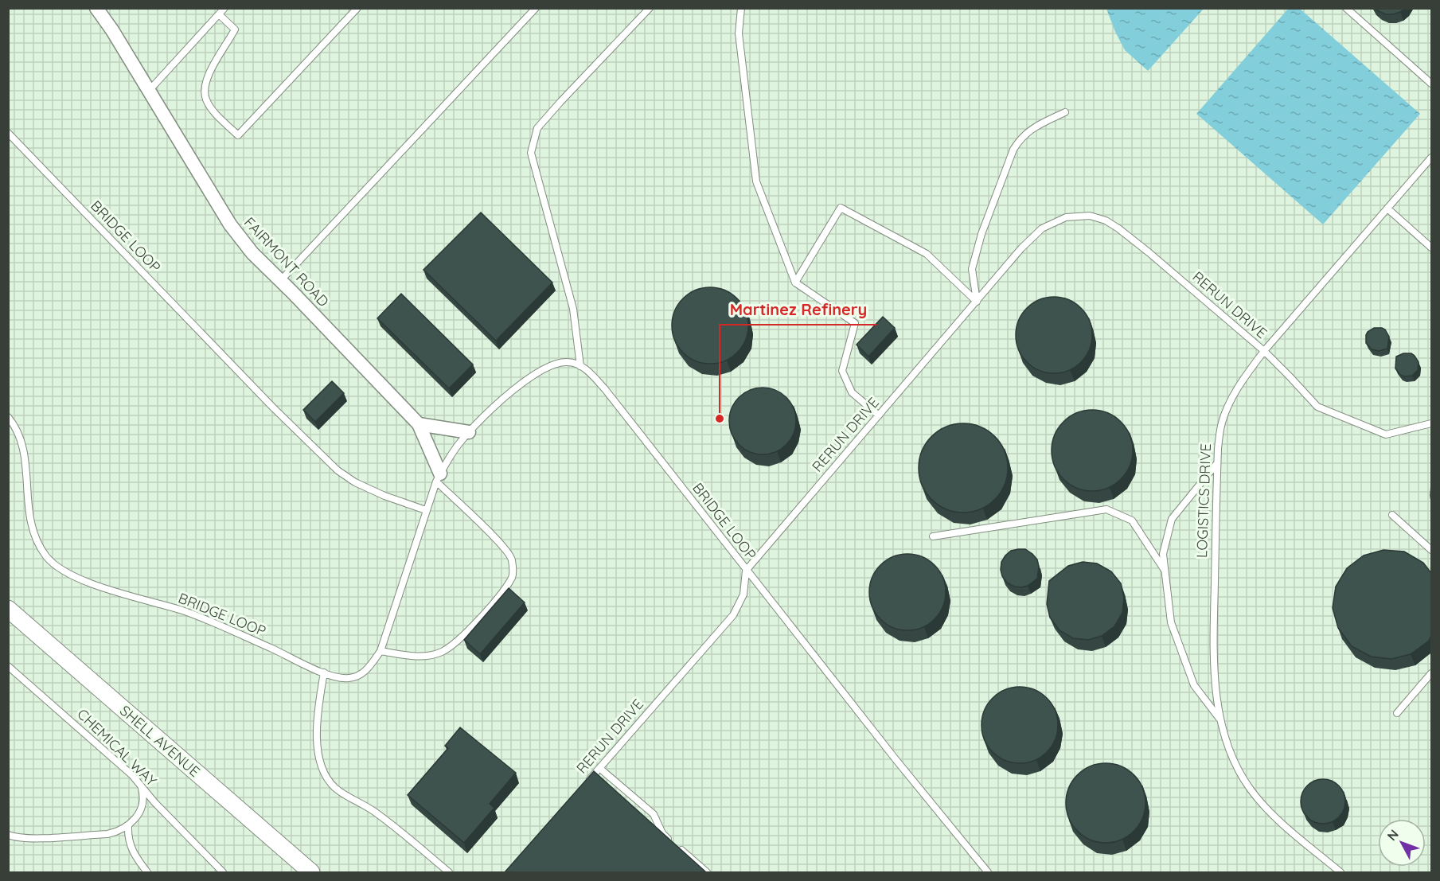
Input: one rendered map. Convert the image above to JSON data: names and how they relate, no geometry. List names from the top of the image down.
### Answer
{
  "streets": {
    "street": ["FAIRMONT ROAD", "SHELL AVENUE"],
    "lane": [
      "BRIDGE LOOP",
      "RERUN DRIVE",
      "LOGISTICS DRIVE",
      "CHEMICAL WAY"
    ]
  },
  "crossings": [
    ["BRIDGE LOOP", "FAIRMONT ROAD"],
    ["BRIDGE LOOP", "RERUN DRIVE"],
    ["RERUN DRIVE", "LOGISTICS DRIVE"]
  ],
  "places": ["Martinez Refinery"],
  "north": "top left"
}
